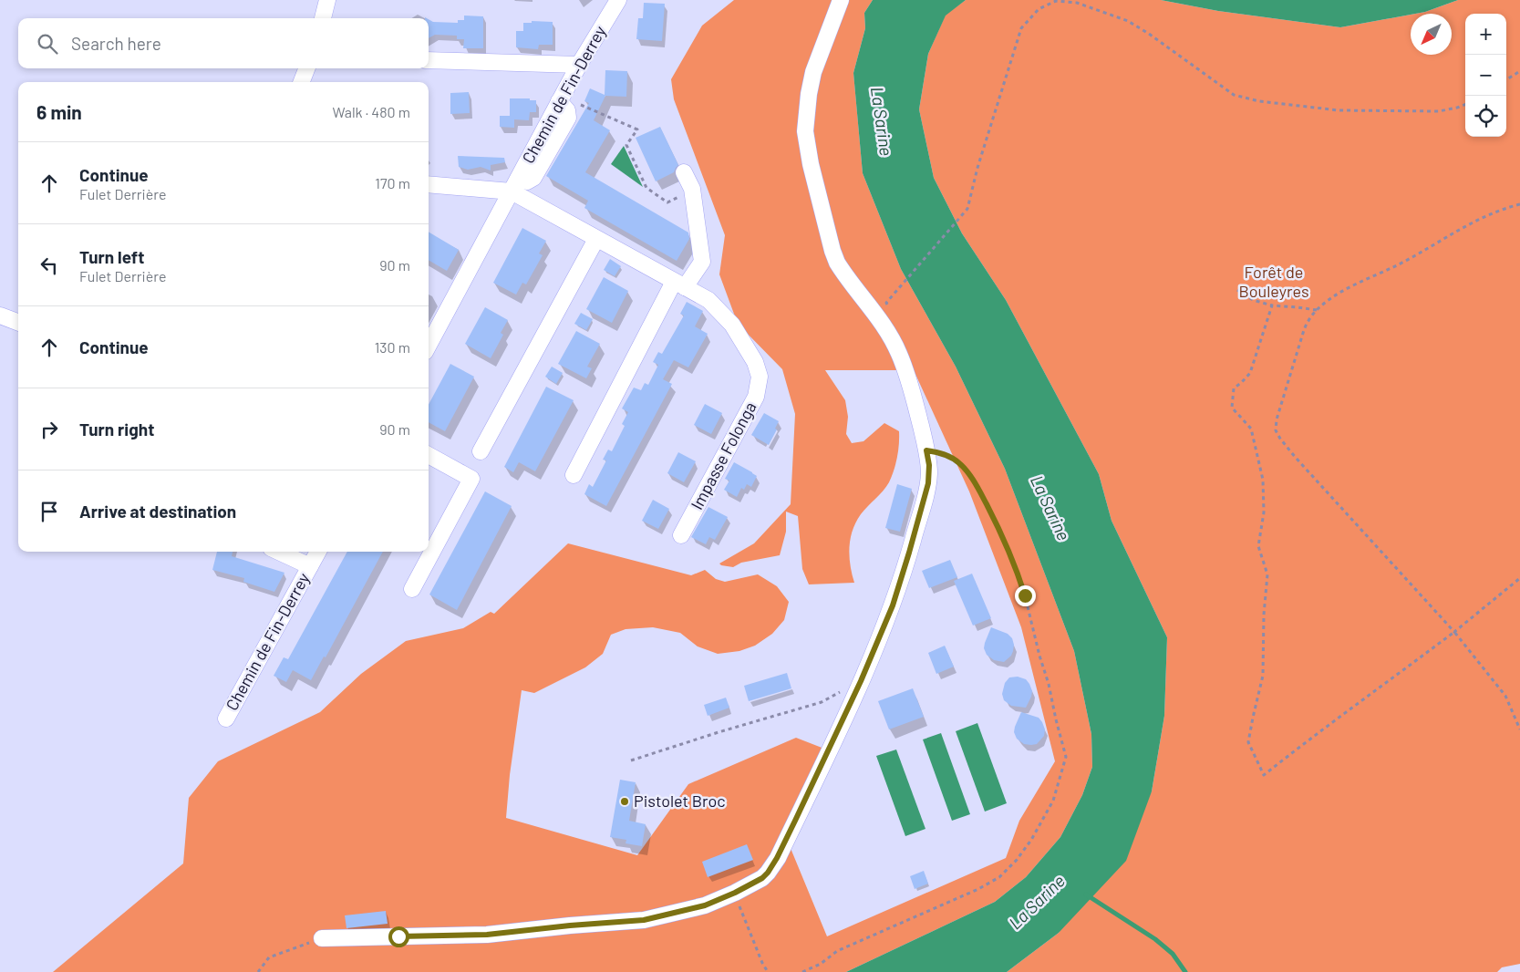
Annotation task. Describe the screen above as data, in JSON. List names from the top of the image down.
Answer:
{
  "streets": {
    "street": ["Chemin de Fin-Derrey", "Impasse Folonga"]
  },
  "crossings": [
    ["Chemin de Fin-Derrey", "Impasse Folonga"]
  ],
  "water": ["La Sarine"],
  "parks": ["Forêt de Bouleyres"],
  "places": ["Pistolet Broc"],
  "north": "bottom left",
  "page": {
    "map_buttons": ["+", "−"],
    "search": "Search here",
    "heading": ["6 min", "Walk · 480 m"],
    "list": [
      ["Continue", "Fulet Derrière", "170 m"],
      ["Turn left", "Fulet Derrière", "90 m"],
      ["Continue", "130 m"],
      ["Turn right", "90 m"],
      "Arrive at destination"
    ]
  }
}
